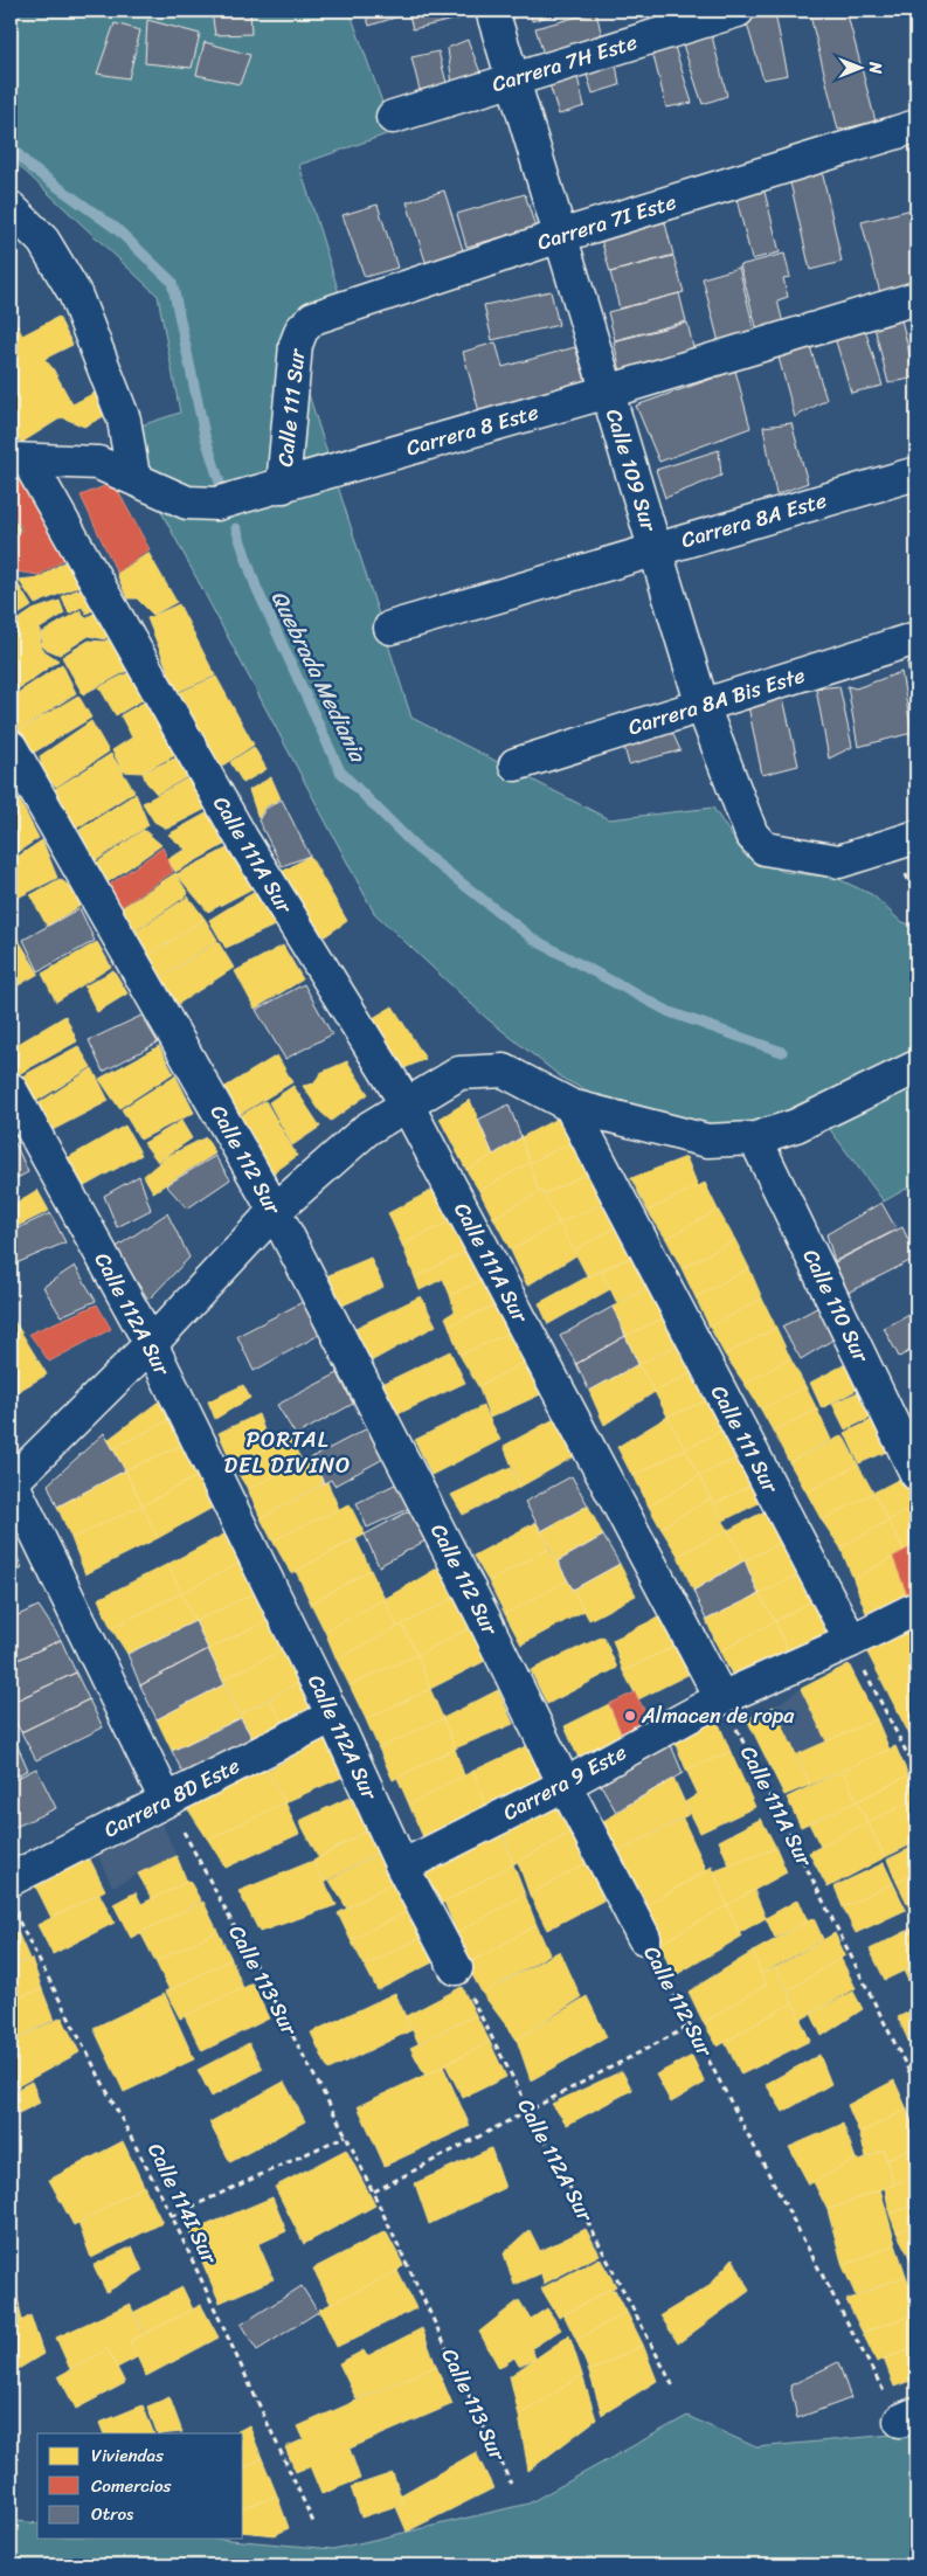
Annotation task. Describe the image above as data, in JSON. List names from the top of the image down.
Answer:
{
  "streets": {
    "street": [
      "Carrera 7H Este",
      "Carrera 7I Este",
      "Calle 111 Sur",
      "Carrera 8 Este",
      "Calle 109 Sur",
      "Carrera 8A Este",
      "Carrera 8A Bis Este",
      "Calle 111A Sur",
      "Calle 112 Sur",
      "Calle 110 Sur",
      "Calle 112A Sur",
      "Carrera 9 Este",
      "Carrera 8D Este"
    ],
    "path": ["Calle 113 Sur", "Calle 114I Sur"]
  },
  "crossings": [
    ["Carrera 7H Este", "Calle 109 Sur"],
    ["Carrera 7I Este", "Calle 111 Sur"],
    ["Carrera 7I Este", "Calle 109 Sur"],
    ["Calle 111 Sur", "Carrera 8 Este"],
    ["Calle 111 Sur", "Carrera 9 Este"],
    ["Carrera 8 Este", "Calle 109 Sur"],
    ["Carrera 8 Este", "Calle 111A Sur"],
    ["Calle 109 Sur", "Carrera 8A Este"],
    ["Calle 109 Sur", "Carrera 8A Bis Este"],
    ["Calle 111A Sur", "Carrera 9 Este"],
    ["Calle 112 Sur", "Carrera 9 Este"],
    ["Calle 112A Sur", "Carrera 9 Este"],
    ["Calle 112A Sur", "Carrera 8D Este"],
    ["Carrera 8D Este", "Calle 113 Sur"]
  ],
  "districts": ["PORTAL DEL DIVINO"],
  "water": ["Quebrada Mediania"],
  "places": ["Almacen de ropa"],
  "legend": ["Viviendas", "Comercios", "Otros"],
  "north": "right"
}
